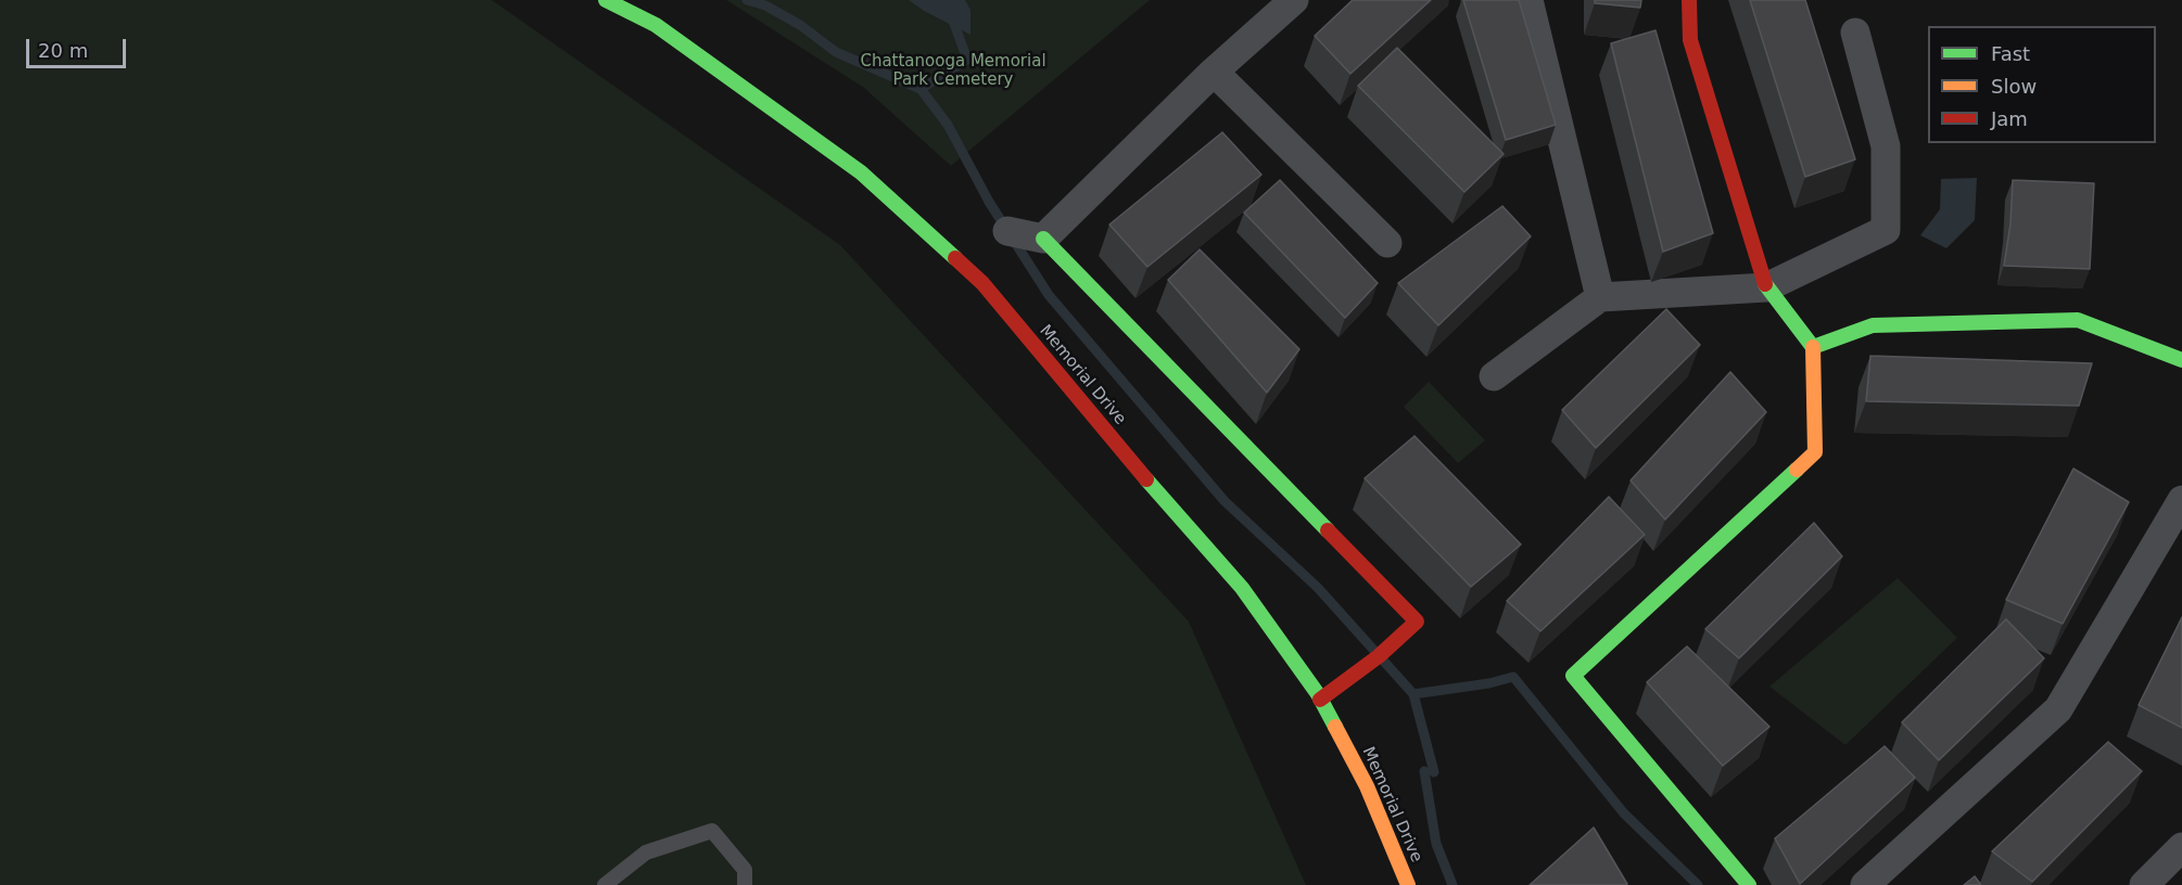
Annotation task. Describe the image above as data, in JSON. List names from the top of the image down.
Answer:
{
  "streets": {
    "street": ["Memorial Drive"]
  },
  "parks": ["Chattanooga Memorial Park Cemetery"],
  "legend": ["Fast", "Slow", "Jam"],
  "scale_bar": "20 m"
}
